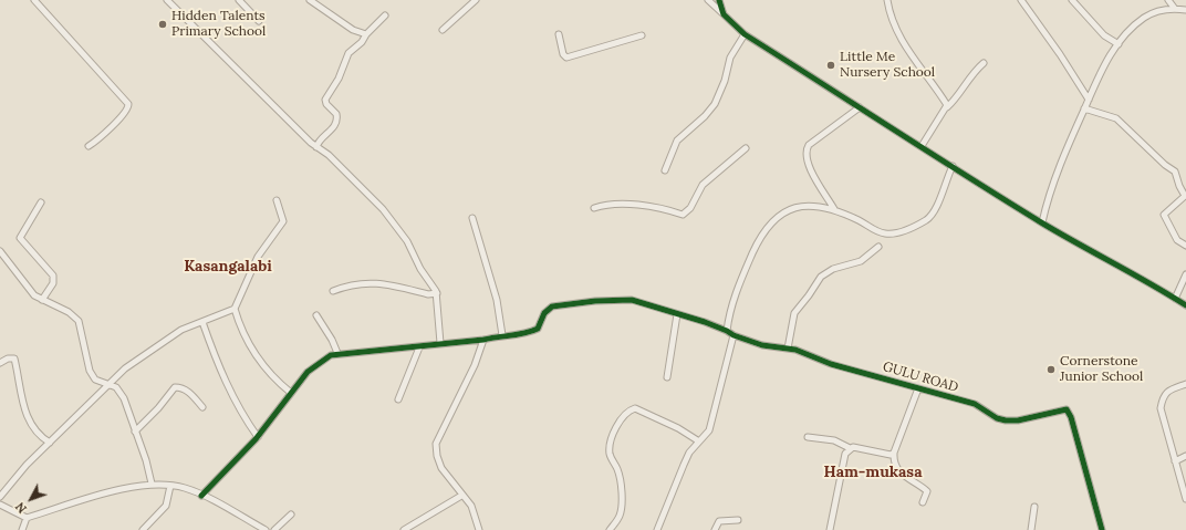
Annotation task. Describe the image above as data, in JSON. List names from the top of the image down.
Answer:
{
  "streets": {
    "street": ["GULU ROAD"]
  },
  "districts": ["Kasangalabi", "Ham-mukasa"],
  "places": ["Hidden Talents Primary School", "Little Me Nursery School", "Cornerstone Junior School"],
  "north": "bottom left"
}
